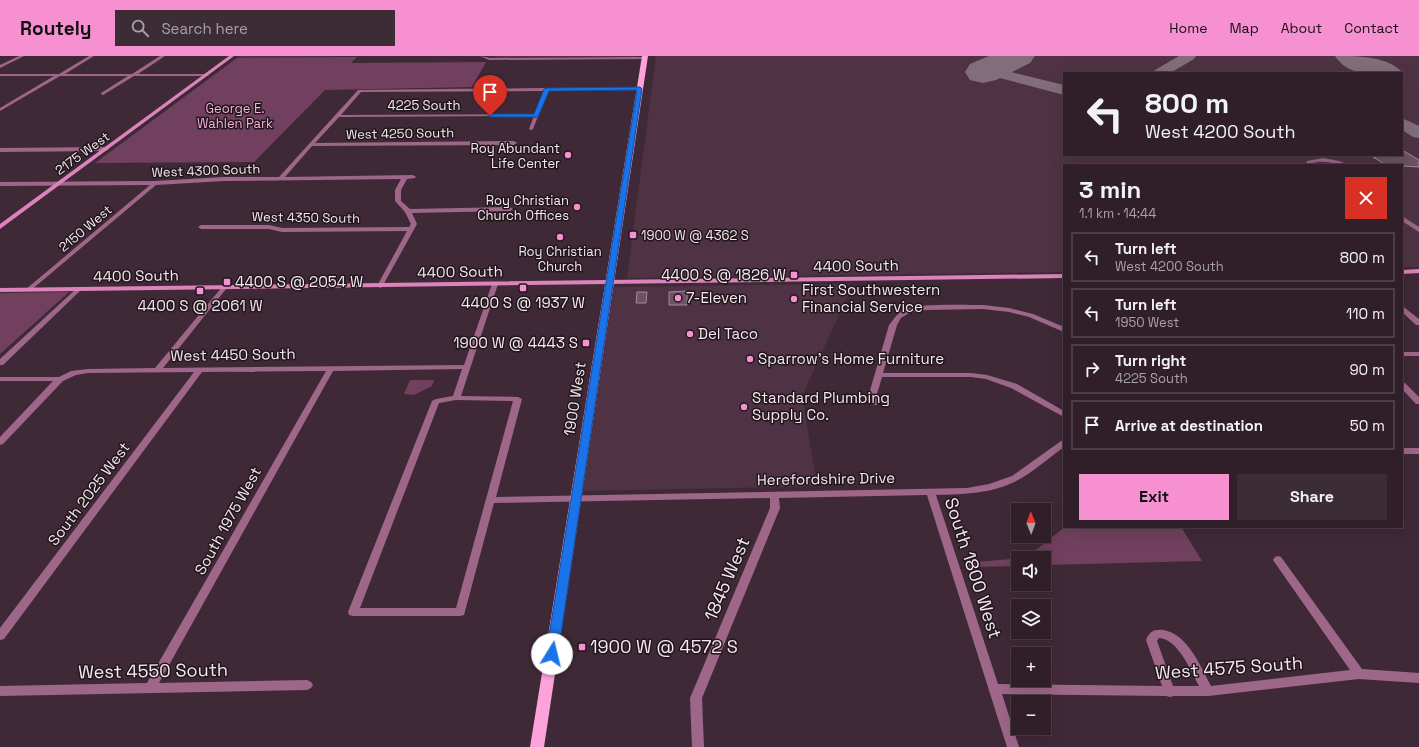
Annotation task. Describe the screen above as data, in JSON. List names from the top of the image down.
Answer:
{
  "streets": {
    "main road": ["1900 West"],
    "street": [
      "4225 South",
      "West 4250 South",
      "2175 West",
      "West 4300 South",
      "West 4350 South",
      "2150 West",
      "4400 South",
      "West 4450 South",
      "Herefordshire Drive",
      "South 2025 West",
      "South 1975 West",
      "South 1800 West",
      "1845 West",
      "West 4575 South",
      "West 4550 South"
    ]
  },
  "crossings": [
    ["2175 West", "West 4300 South"],
    ["West 4300 South", "2150 West"],
    ["2150 West", "4400 South"],
    ["4400 South", "1900 West"],
    ["West 4450 South", "South 2025 West"],
    ["West 4450 South", "South 1975 West"],
    ["1900 West", "Herefordshire Drive"],
    ["Herefordshire Drive", "South 1800 West"],
    ["Herefordshire Drive", "1845 West"],
    ["South 1975 West", "West 4550 South"],
    ["South 1800 West", "West 4575 South"]
  ],
  "parks": ["George E. Wahlen Park"],
  "places": {
    "other": [
      "Roy Abundant Life Center",
      "Roy Christian Church Offices",
      "Roy Christian Church",
      "7-Eleven",
      "First Southwestern Financial Service",
      "Del Taco",
      "Sparrow's Home Furniture",
      "Standard Plumbing Supply Co."
    ],
    "transit": [
      "1900 W @ 4362 S",
      "4400 S @ 1826 W",
      "4400 S @ 2054 W",
      "4400 S @ 1937 W",
      "4400 S @ 2061 W",
      "1900 W @ 4443 S",
      "1900 W @ 4572 S"
    ]
  },
  "north": "top",
  "page": {
    "header": "Routely",
    "search": "Search here",
    "nav": [
      "Home",
      "Map",
      "About",
      "Contact"
    ],
    "turn": ["800 m", "West 4200 South"],
    "heading": ["3 min", "1.1 km · 14:44"],
    "list": [
      {
        "name": "Turn left",
        "note": "West 4200 South",
        "value": "800 m"
      },
      {
        "name": "Turn left",
        "note": "1950 West",
        "value": "110 m"
      },
      {
        "name": "Turn right",
        "note": "4225 South",
        "value": "90 m"
      },
      {
        "name": "Arrive at destination",
        "value": "50 m"
      }
    ],
    "buttons": ["Exit", "Share"],
    "map_buttons": ["+", "−"]
  }
}
